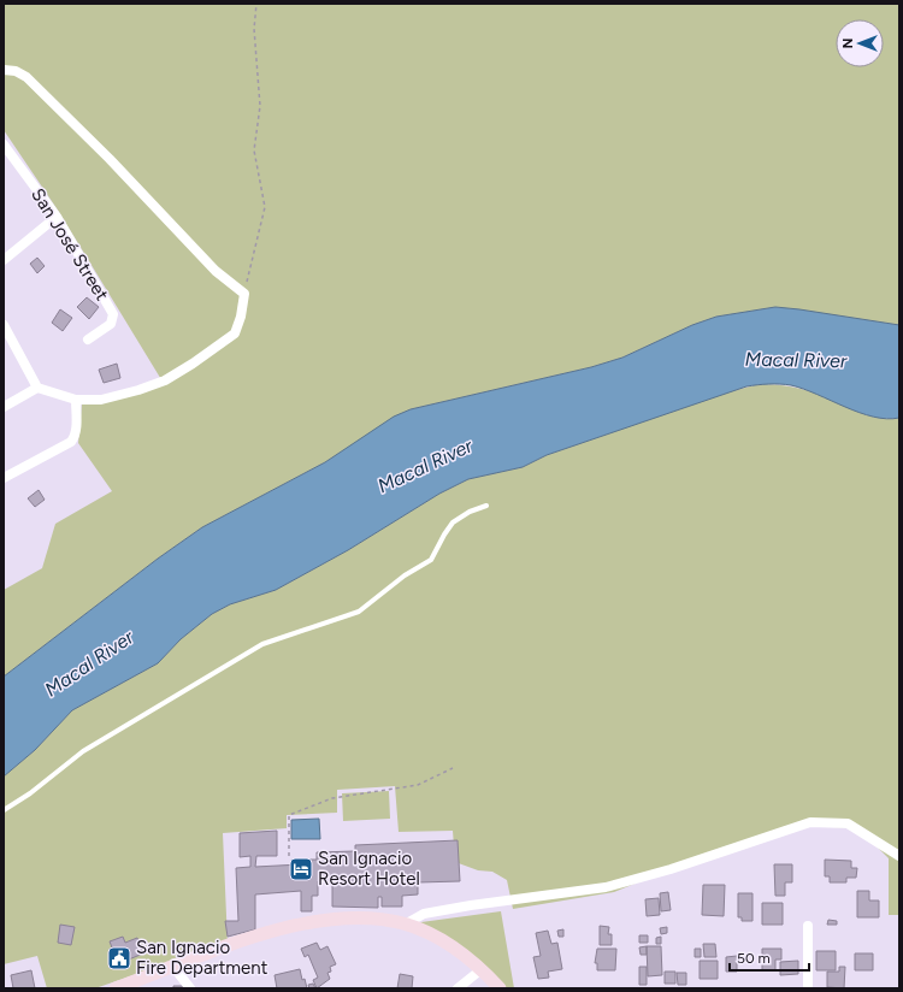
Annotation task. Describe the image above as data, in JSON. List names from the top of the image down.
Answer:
{
  "streets": {
    "street": ["San José Street"]
  },
  "water": ["Macal River"],
  "places": {
    "hotel": ["San Ignacio Resort Hotel"],
    "public building": ["San Ignacio Fire Department"]
  },
  "scale_bar": "50 m",
  "north": "left"
}
